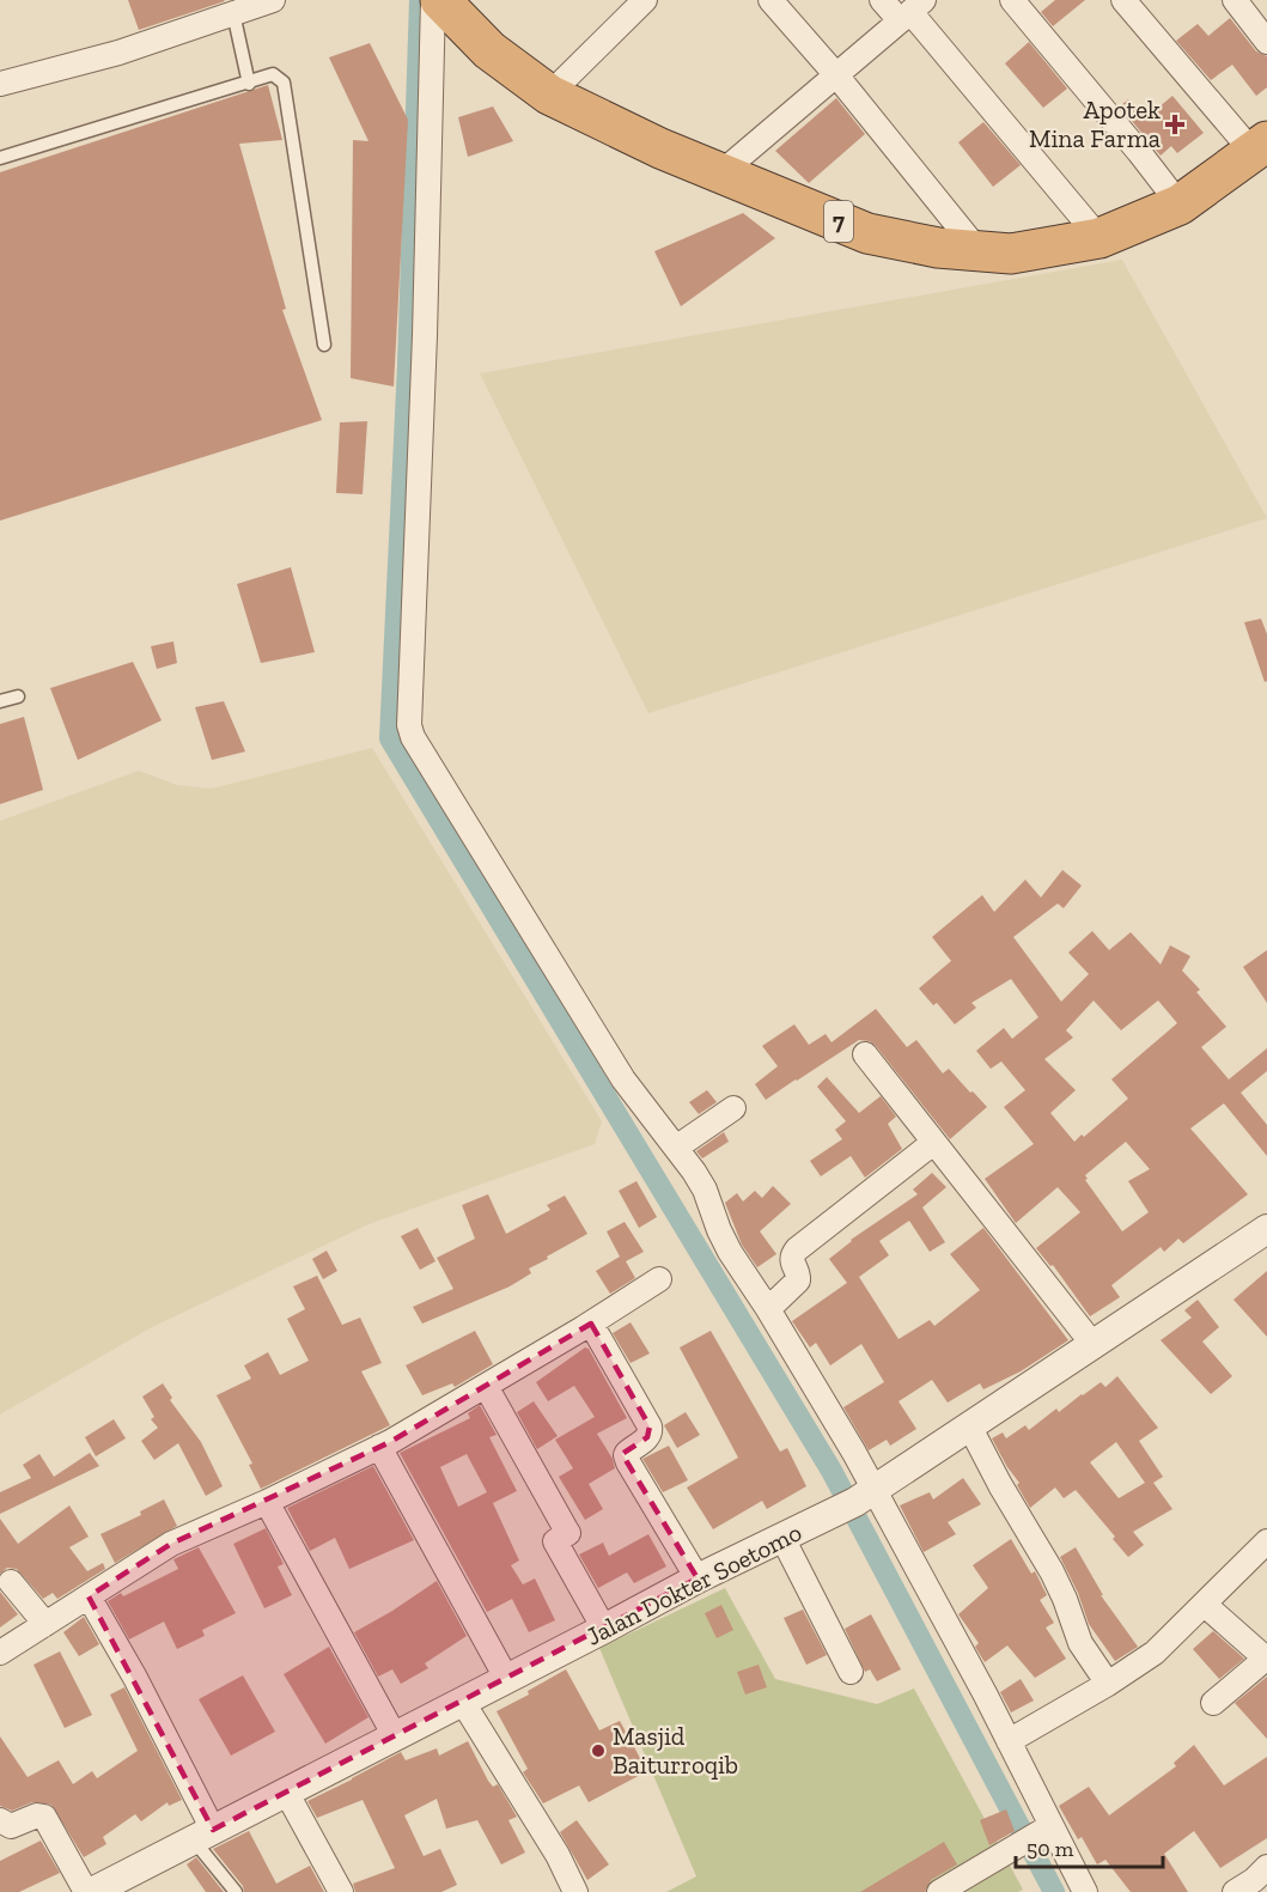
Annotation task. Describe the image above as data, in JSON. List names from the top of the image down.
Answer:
{
  "streets": {
    "highway": ["7"],
    "street": ["Jalan Dokter Soetomo"]
  },
  "places": {
    "health": ["Apotek Mina Farma"],
    "other": ["Masjid Baiturroqib"]
  },
  "scale_bar": "50 m"
}
